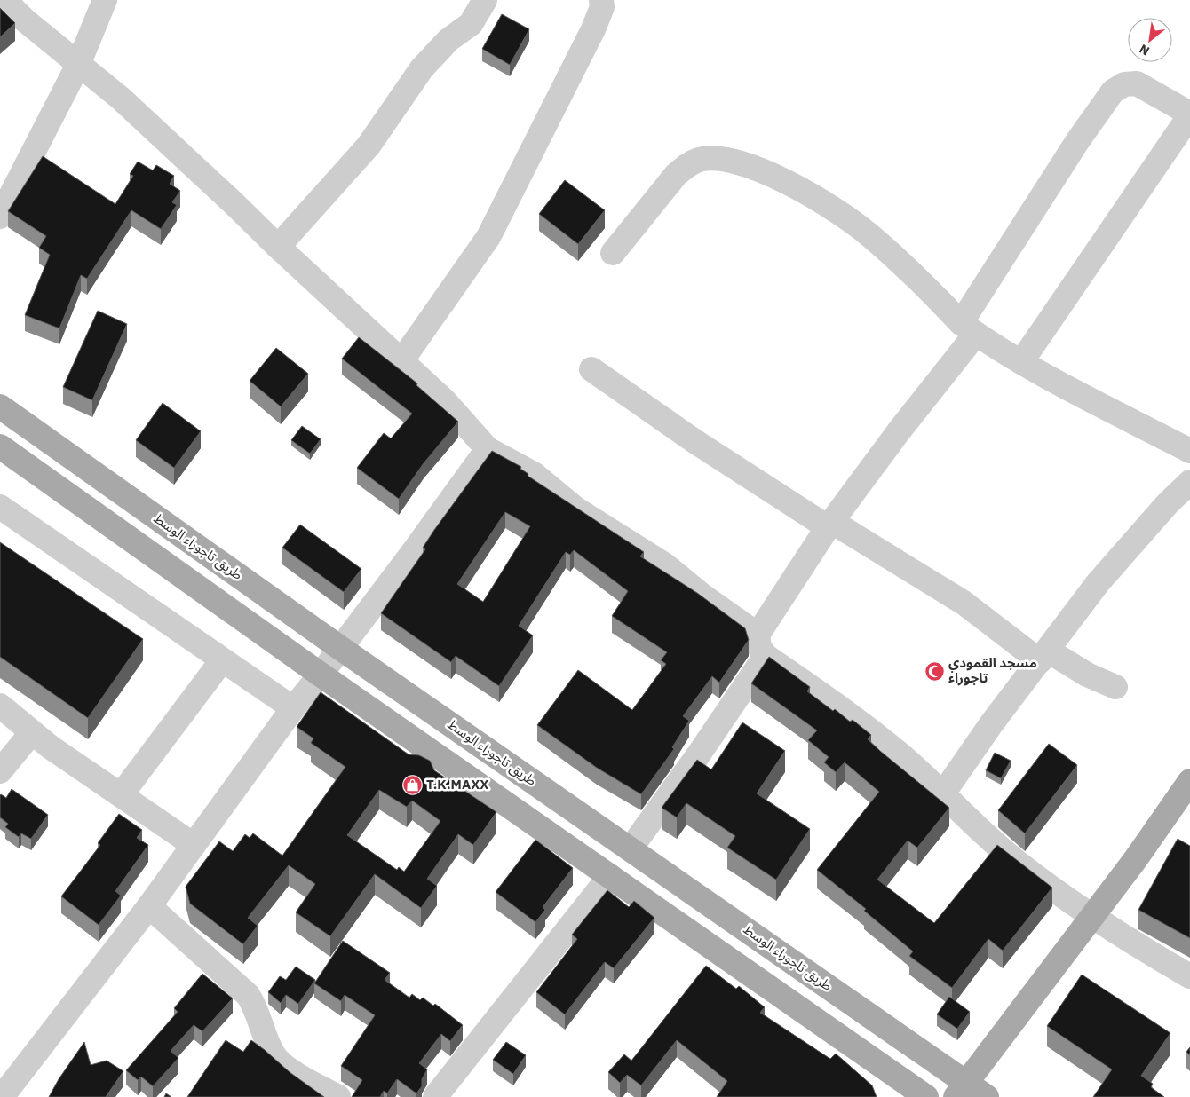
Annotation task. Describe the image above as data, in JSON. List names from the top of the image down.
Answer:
{
  "streets": {
    "main road": ["طريق تاجوراء الوسط"]
  },
  "places": {
    "mosque": ["مسجد القمودي تاجوراء"],
    "shop": ["T.K.MAXX"]
  },
  "north": "bottom left"
}
